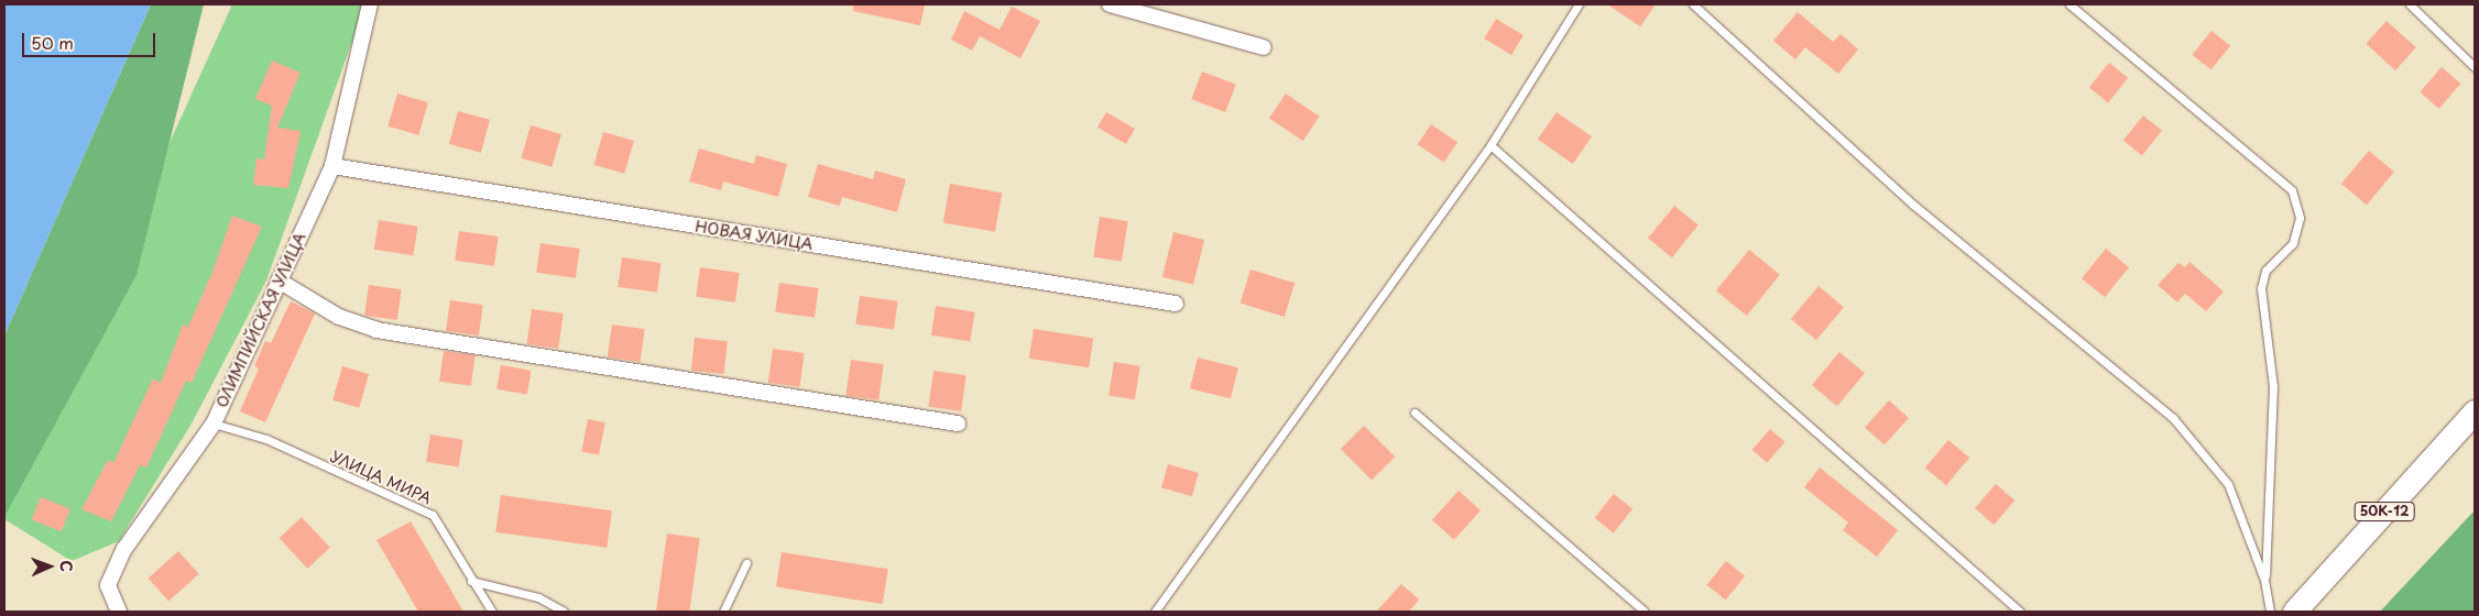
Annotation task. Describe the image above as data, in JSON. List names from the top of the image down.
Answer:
{
  "streets": {
    "main road": ["50К-12"],
    "street": ["НОВАЯ УЛИЦА", "ОЛИМПИЙСКАЯ УЛИЦА"],
    "lane": ["УЛИЦА МИРА"]
  },
  "crossings": [
    ["НОВАЯ УЛИЦА", "ОЛИМПИЙСКАЯ УЛИЦА"],
    ["ОЛИМПИЙСКАЯ УЛИЦА", "УЛИЦА МИРА"]
  ],
  "scale_bar": "50 m",
  "north": "right"
}
